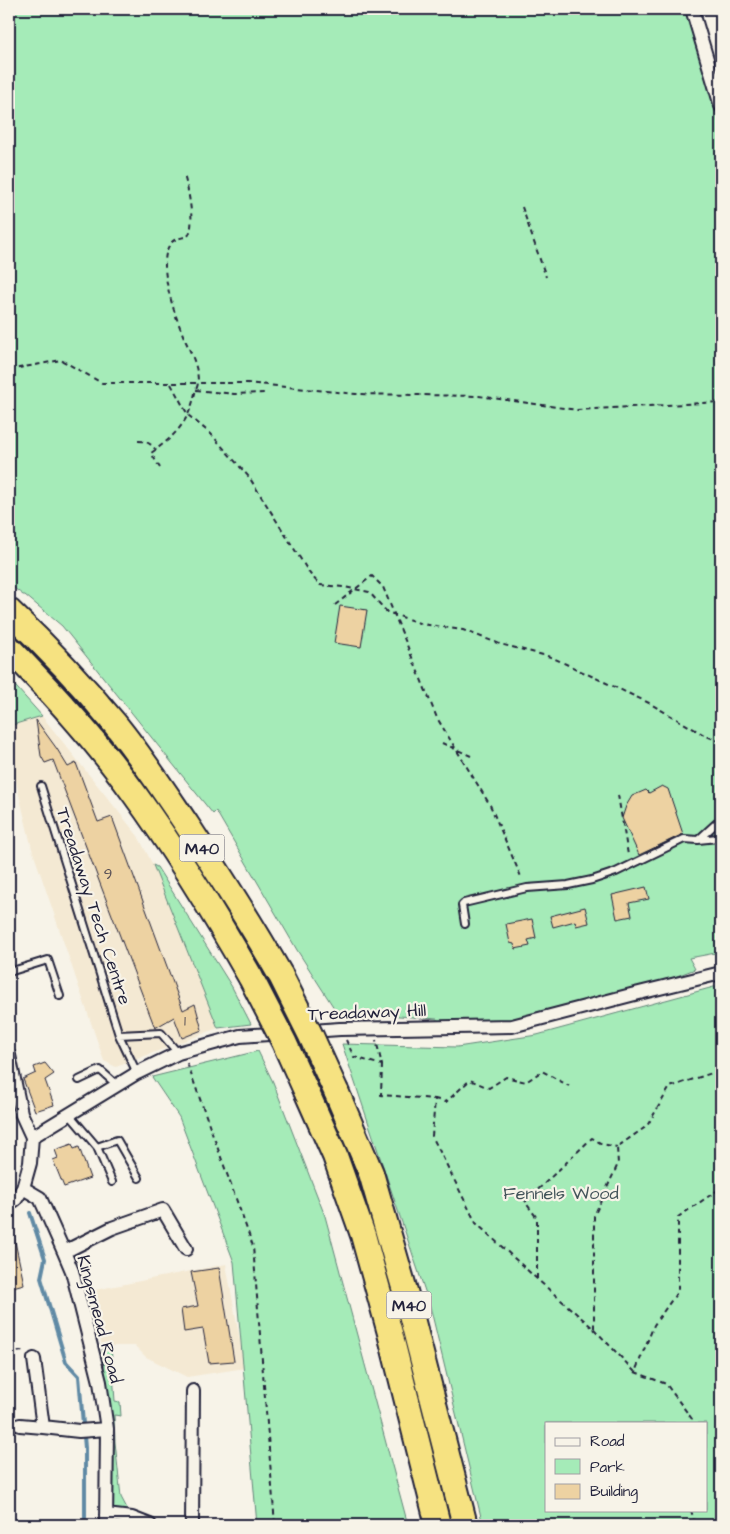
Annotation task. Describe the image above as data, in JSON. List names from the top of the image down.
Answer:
{
  "streets": {
    "highway": ["M40"],
    "street": ["Treadaway Hill", "Kingsmead Road"],
    "lane": ["Treadaway Tech Centre"]
  },
  "crossings": [
    ["Treadaway Tech Centre", "Treadaway Hill"]
  ],
  "parks": ["Fennels Wood"],
  "house_numbers": ["9", "1"],
  "legend": ["Road", "Park", "Building"]
}
